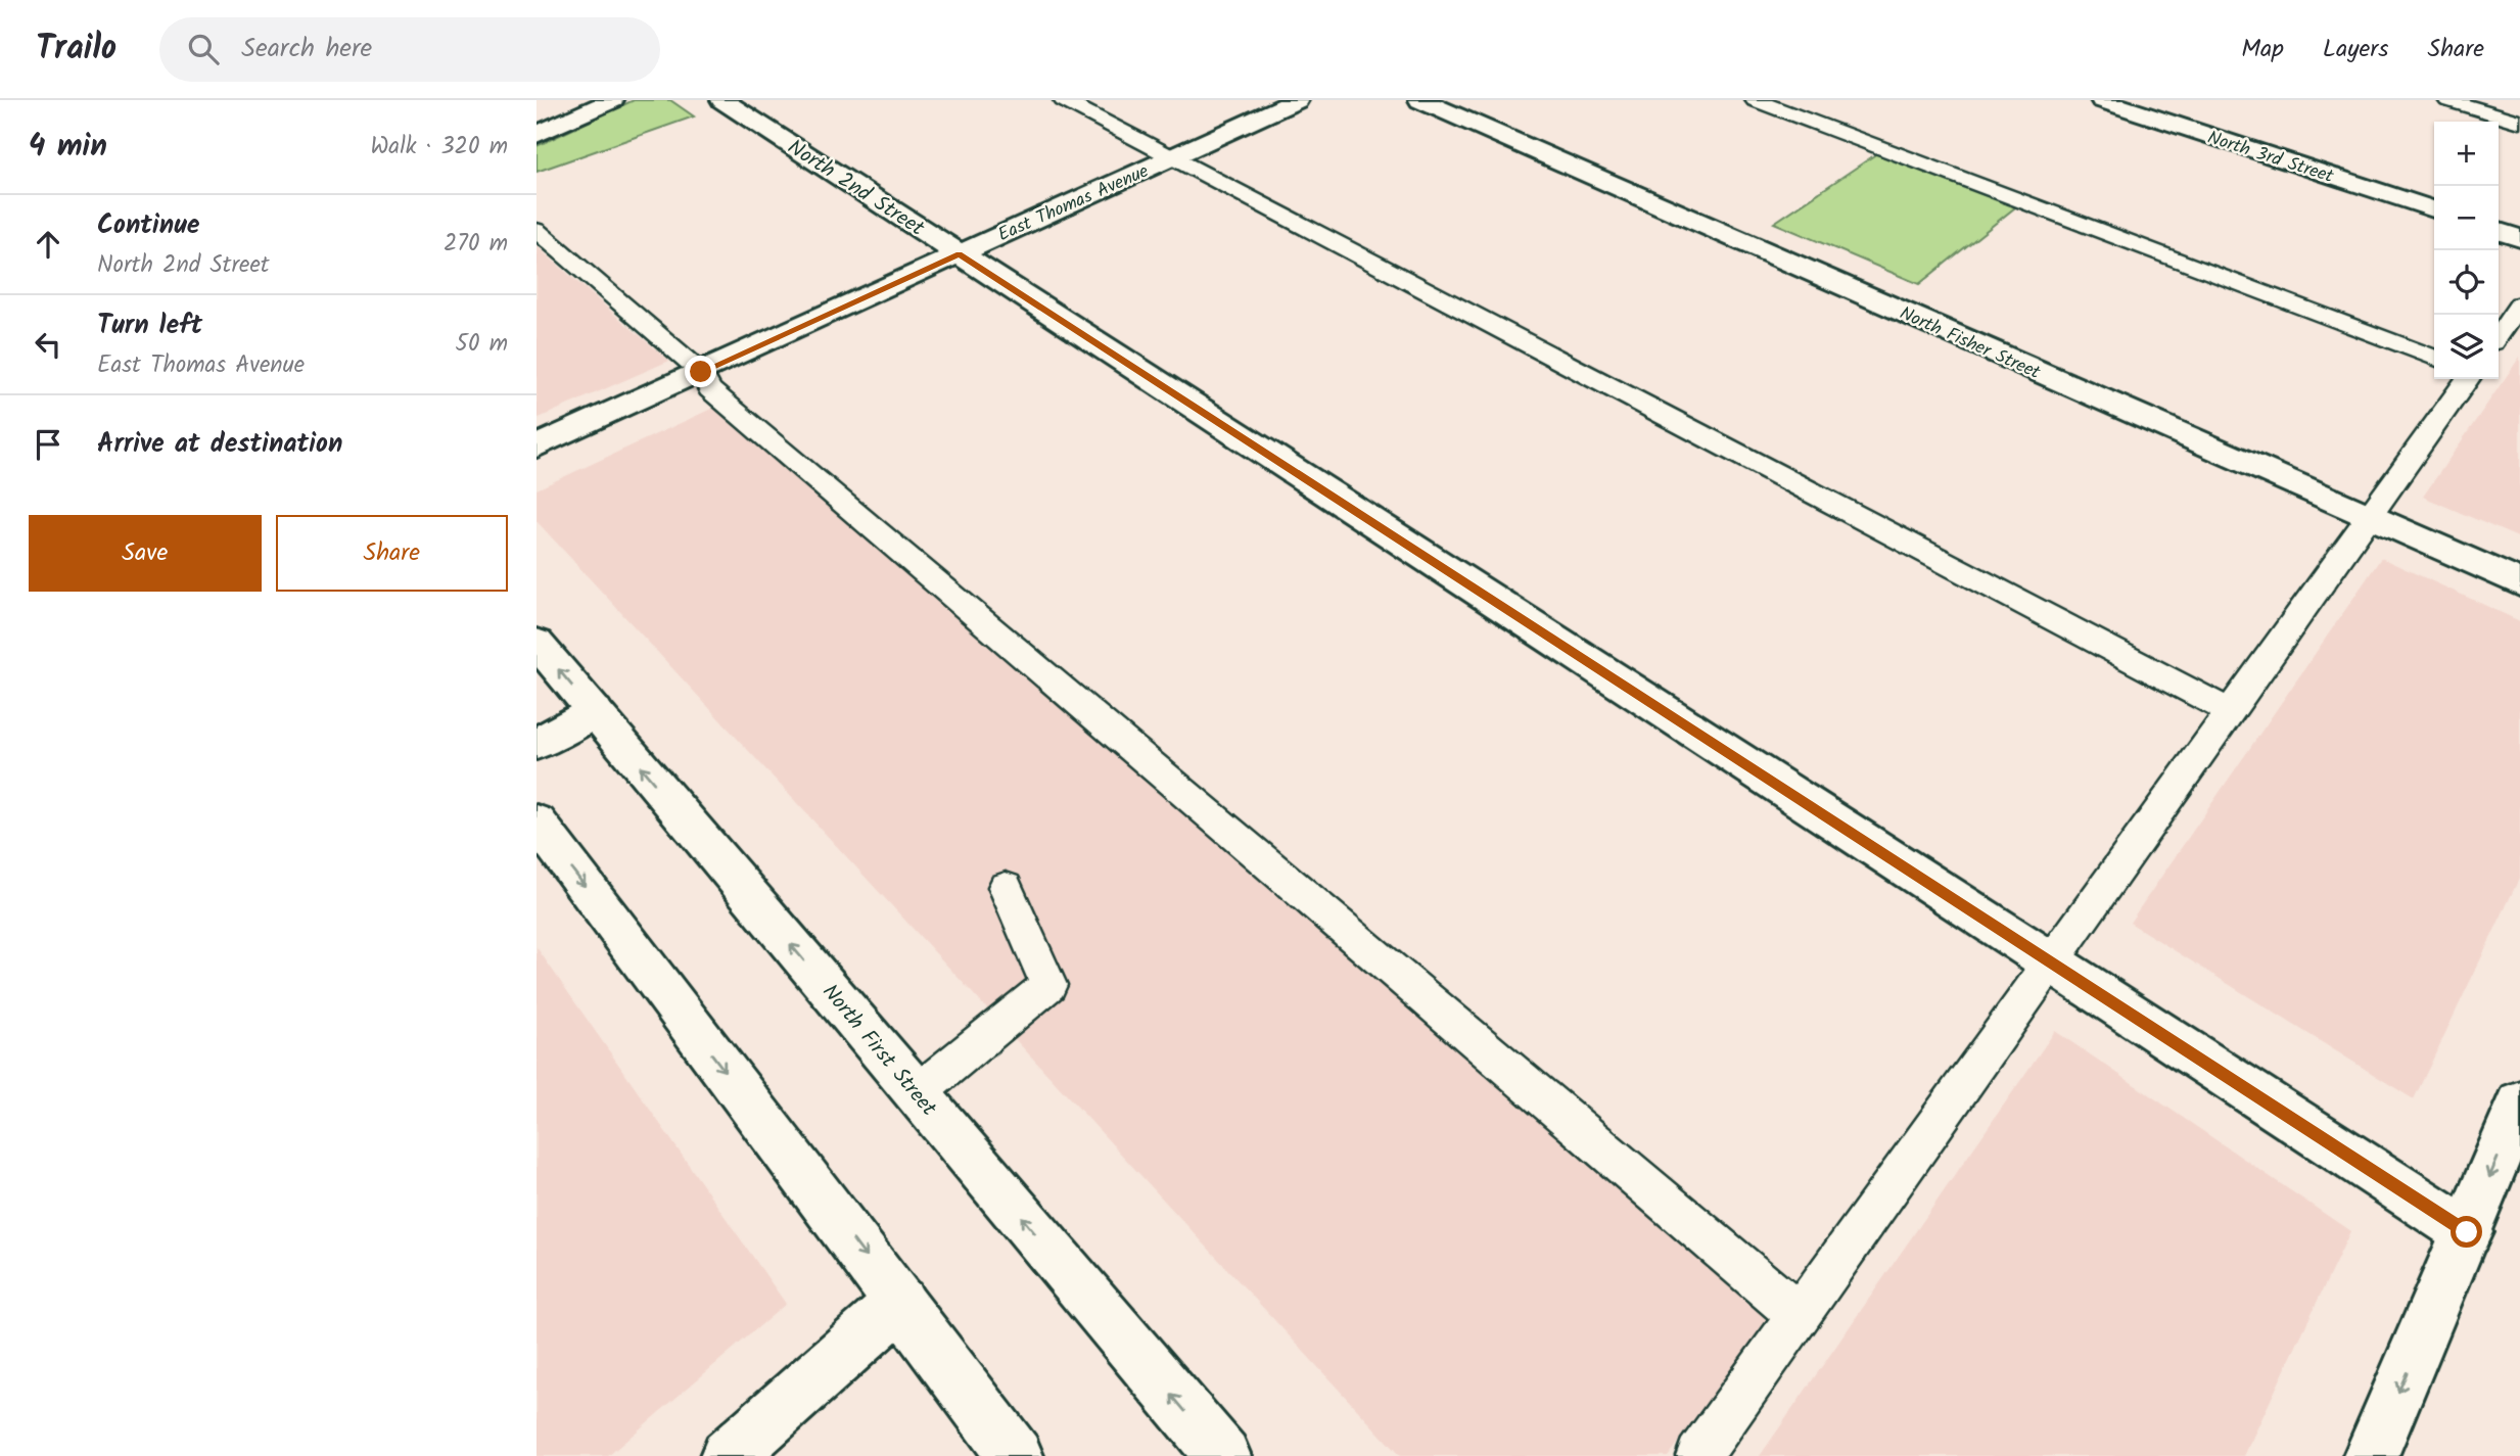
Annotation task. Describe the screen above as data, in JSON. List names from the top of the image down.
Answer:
{
  "streets": {
    "street": [
      "North 3rd Street",
      "North 2nd Street",
      "East Thomas Avenue",
      "North Fisher Street",
      "North First Street"
    ]
  },
  "crossings": [
    ["North 2nd Street", "East Thomas Avenue"]
  ],
  "page": {
    "header": "Trailo",
    "search": "Search here",
    "nav": ["Map", "Layers", "Share"],
    "heading": ["4 min", "Walk · 320 m"],
    "map_buttons": ["+", "−"],
    "list": [
      ["Continue", "North 2nd Street", "270 m"],
      ["Turn left", "East Thomas Avenue", "50 m"],
      "Arrive at destination"
    ],
    "buttons": ["Save", "Share"]
  }
}
